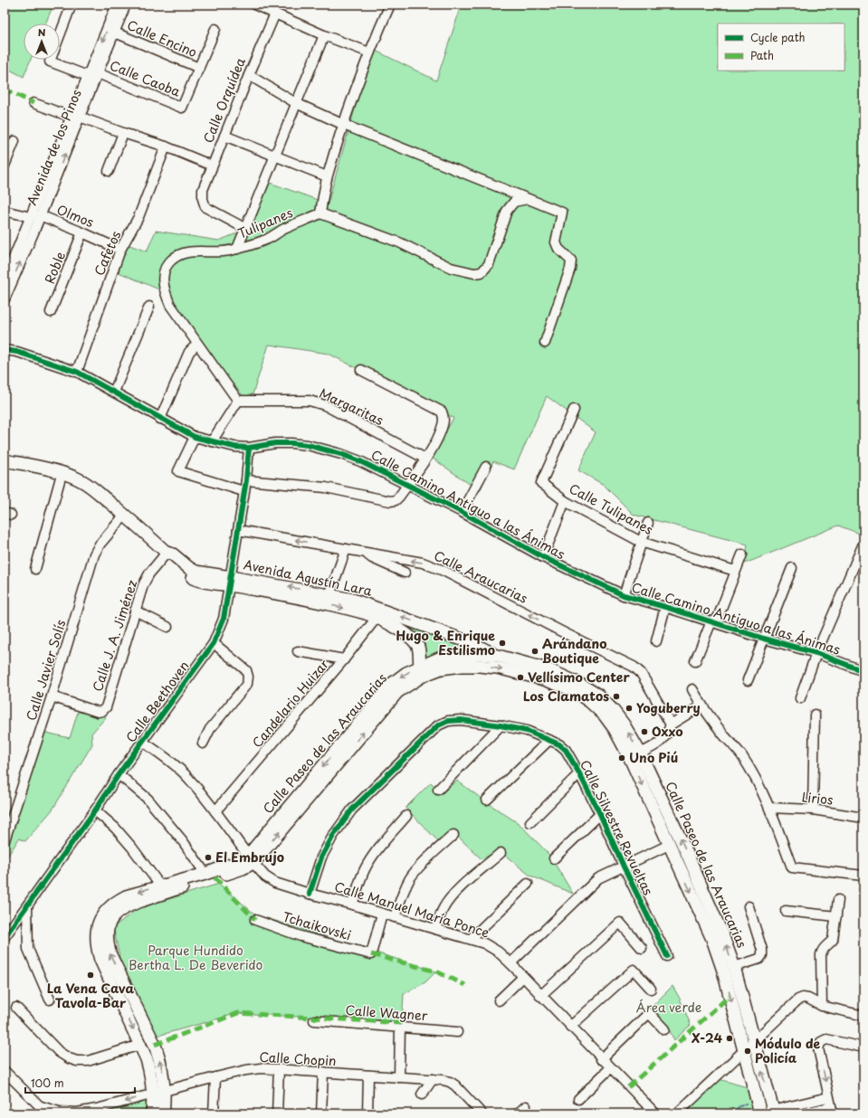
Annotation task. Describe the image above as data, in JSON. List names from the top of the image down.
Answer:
{
  "streets": {
    "main road": ["Avenida Agustín Lara", "Calle Paseo de las Araucarias"],
    "street": [
      "Calle Encino",
      "Calle Caoba",
      "Calle Orquídea",
      "Avenida de los Pinos",
      "Olmos",
      "Tulipanes",
      "Cafetos",
      "Roble",
      "Margaritas",
      "Calle Camino Antiguo a las Ánimas",
      "Calle Tulipanes",
      "Calle Araucarias",
      "Calle J. A. Jiménez",
      "Calle Javier Solís",
      "Calle Beethoven",
      "Candelario Huizar",
      "Lirios",
      "Calle Silvestre Revueltas",
      "Calle Manuel María Ponce",
      "Tchaikovski",
      "Calle Wagner",
      "Calle Chopin"
    ]
  },
  "crossings": [
    ["Calle Encino", "Calle Caoba"],
    ["Calle Encino", "Avenida de los Pinos"],
    ["Calle Caoba", "Avenida de los Pinos"],
    ["Avenida de los Pinos", "Olmos"],
    ["Olmos", "Cafetos"],
    ["Olmos", "Roble"],
    ["Tulipanes", "Margaritas"],
    ["Cafetos", "Calle Camino Antiguo a las Ánimas"],
    ["Calle Camino Antiguo a las Ánimas", "Calle Beethoven"],
    ["Calle Araucarias", "Calle Beethoven"],
    ["Avenida Agustín Lara", "Calle J. A. Jiménez"],
    ["Avenida Agustín Lara", "Calle Javier Solís"],
    ["Avenida Agustín Lara", "Calle Beethoven"],
    ["Avenida Agustín Lara", "Candelario Huizar"],
    ["Avenida Agustín Lara", "Calle Paseo de las Araucarias"],
    ["Calle J. A. Jiménez", "Calle Javier Solís"],
    ["Calle Beethoven", "Calle Manuel María Ponce"],
    ["Candelario Huizar", "Calle Manuel María Ponce"],
    ["Calle Paseo de las Araucarias", "Calle Manuel María Ponce"],
    ["Calle Paseo de las Araucarias", "Calle Chopin"],
    ["Calle Silvestre Revueltas", "Calle Manuel María Ponce"],
    ["Calle Manuel María Ponce", "Tchaikovski"]
  ],
  "one_way": ["Calle Araucarias"],
  "parks": ["Parque Hundido Bertha L. De Beverido", "Área verde"],
  "places": [
    "Hugo & Enrique Estilismo",
    "Arándano Boutique",
    "Vellísimo Center",
    "Los Clamatos",
    "Yoguberry",
    "Oxxo",
    "Uno Piú",
    "El Embrujo",
    "La Vena Cava Tavola-Bar",
    "X-24",
    "Módulo de Policía"
  ],
  "legend": ["Cycle path", "Path"],
  "scale_bar": "100 m",
  "north": "top"
}
